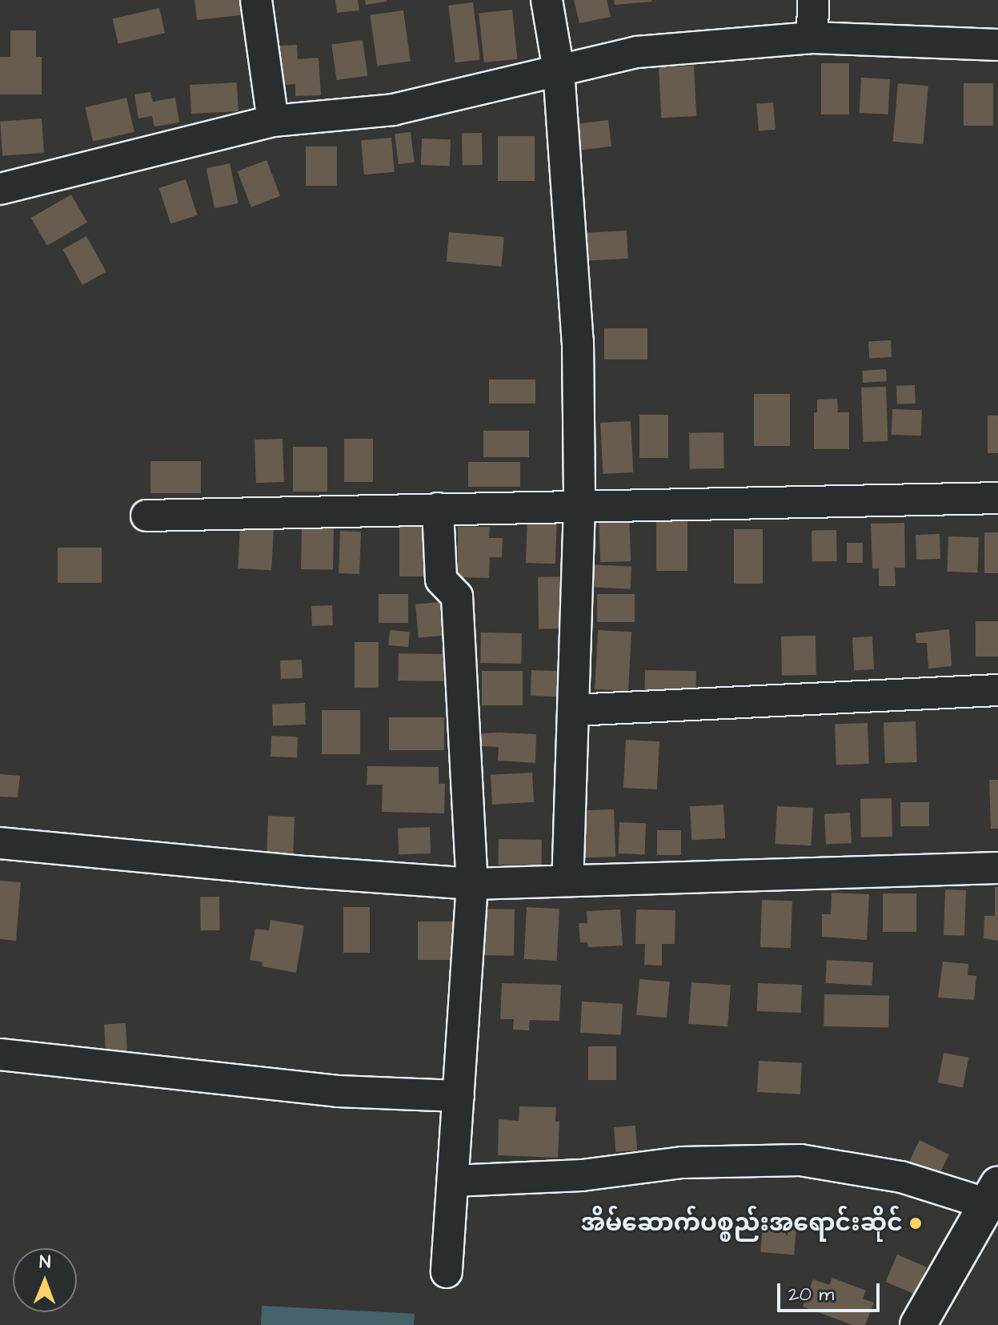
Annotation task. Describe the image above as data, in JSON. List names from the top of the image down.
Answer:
{
  "places": ["အိမ်ဆောက်ပစ္စည်းအရောင်းဆိုင်"],
  "scale_bar": "20 m",
  "north": "top"
}
